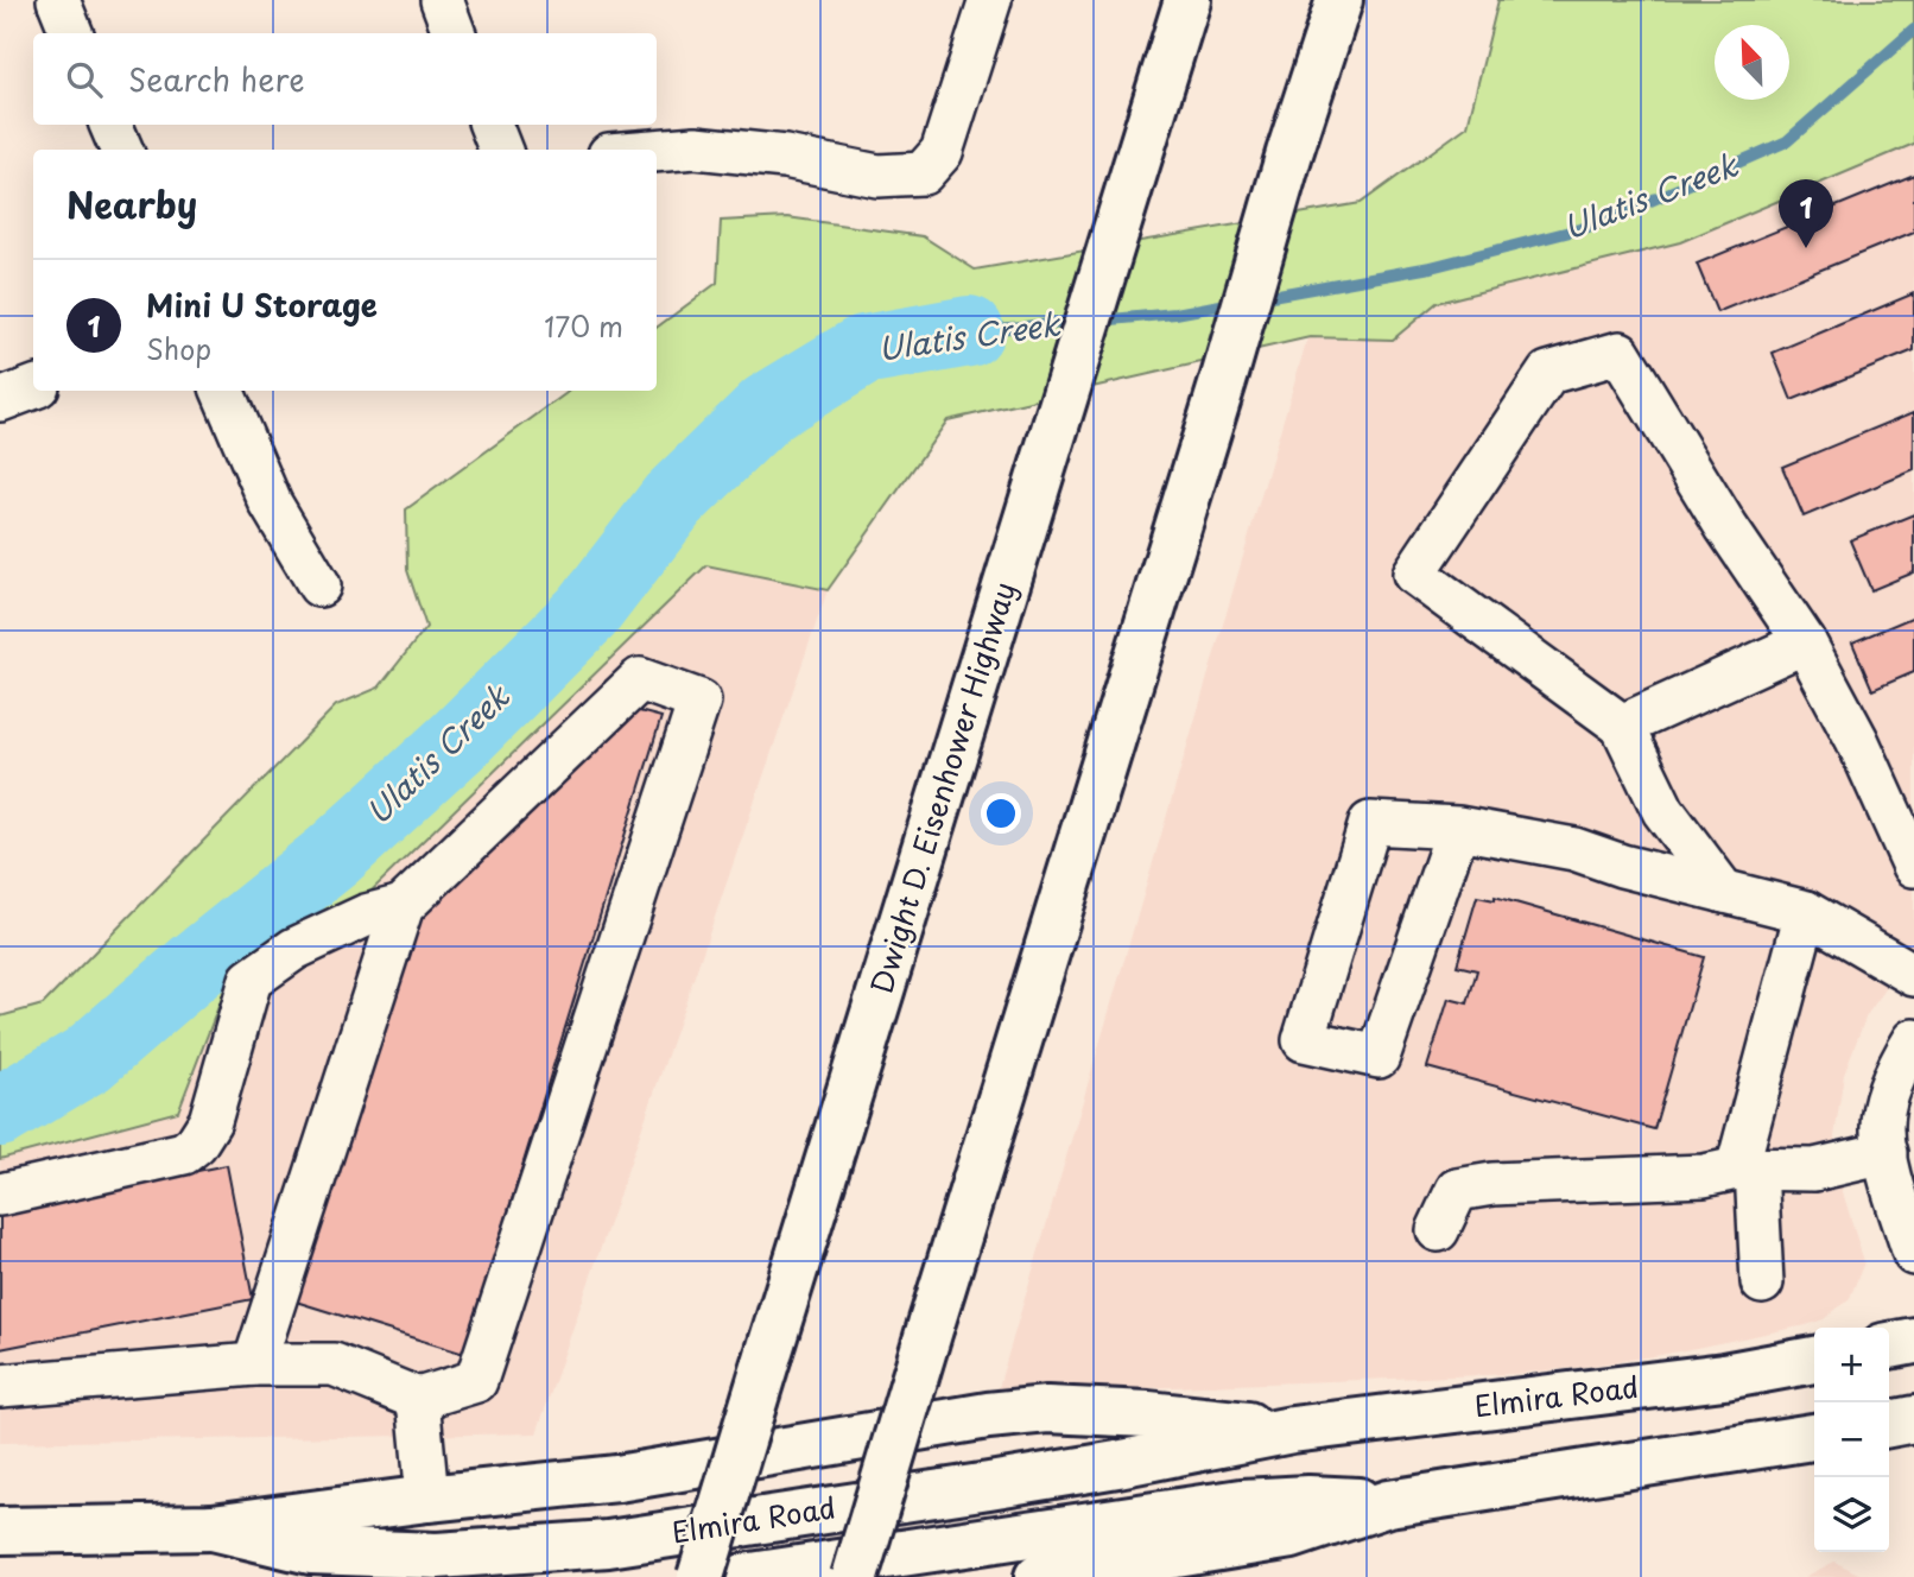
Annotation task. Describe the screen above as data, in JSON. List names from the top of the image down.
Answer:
{
  "streets": {
    "main road": ["Dwight D. Eisenhower Highway", "Elmira Road"]
  },
  "water": ["Ulatis Creek"],
  "north": "top left",
  "page": {
    "search": "Search here",
    "heading": "Nearby",
    "pins": "1",
    "list": [
      {
        "mark": "1",
        "name": "Mini U Storage",
        "note": "Shop",
        "value": "170 m"
      }
    ],
    "map_buttons": ["+", "−"]
  }
}
